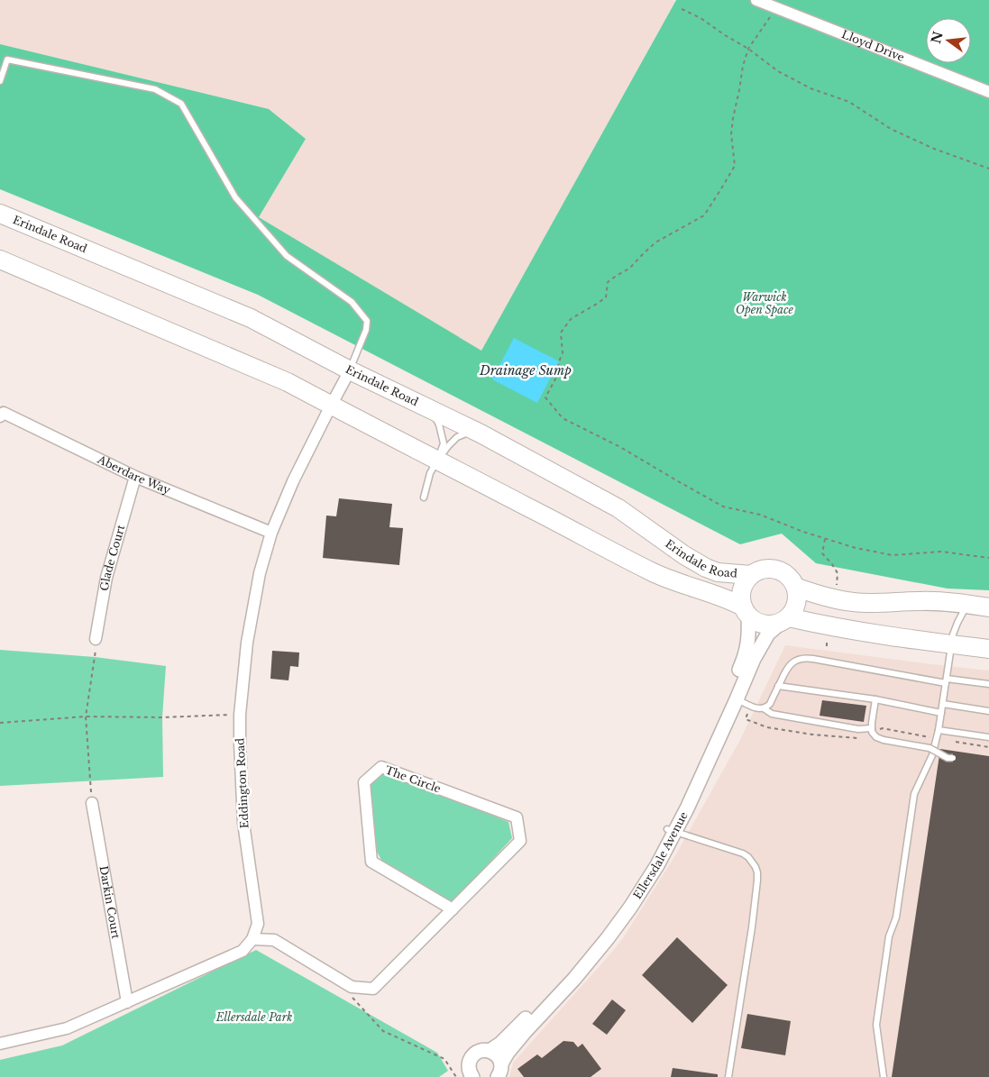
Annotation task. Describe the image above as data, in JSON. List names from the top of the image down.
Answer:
{
  "streets": {
    "main road": ["Erindale Road"],
    "street": [
      "Lloyd Drive",
      "Aberdare Way",
      "Glade Court",
      "The Circle",
      "Eddington Road",
      "Ellersdale Avenue",
      "Darkin Court"
    ]
  },
  "crossings": [
    ["Erindale Road", "Eddington Road"],
    ["Erindale Road", "Ellersdale Avenue"],
    ["Aberdare Way", "Glade Court"],
    ["Aberdare Way", "Eddington Road"],
    ["The Circle", "Eddington Road"]
  ],
  "water": ["Drainage Sump"],
  "parks": ["Warwick Open Space", "Ellersdale Park"],
  "north": "left"
}
